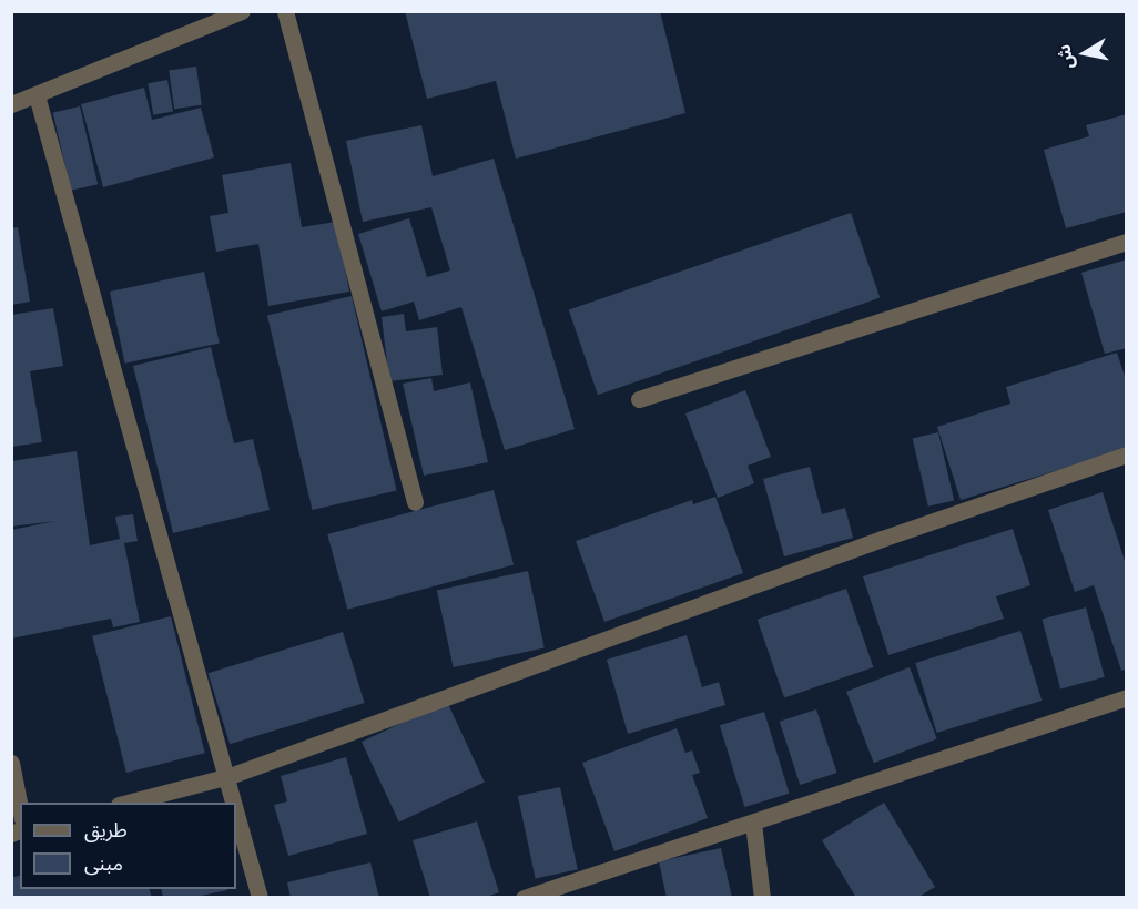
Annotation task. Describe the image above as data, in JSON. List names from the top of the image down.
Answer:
{
  "legend": ["طريق", "مبنى"],
  "north": "left"
}
